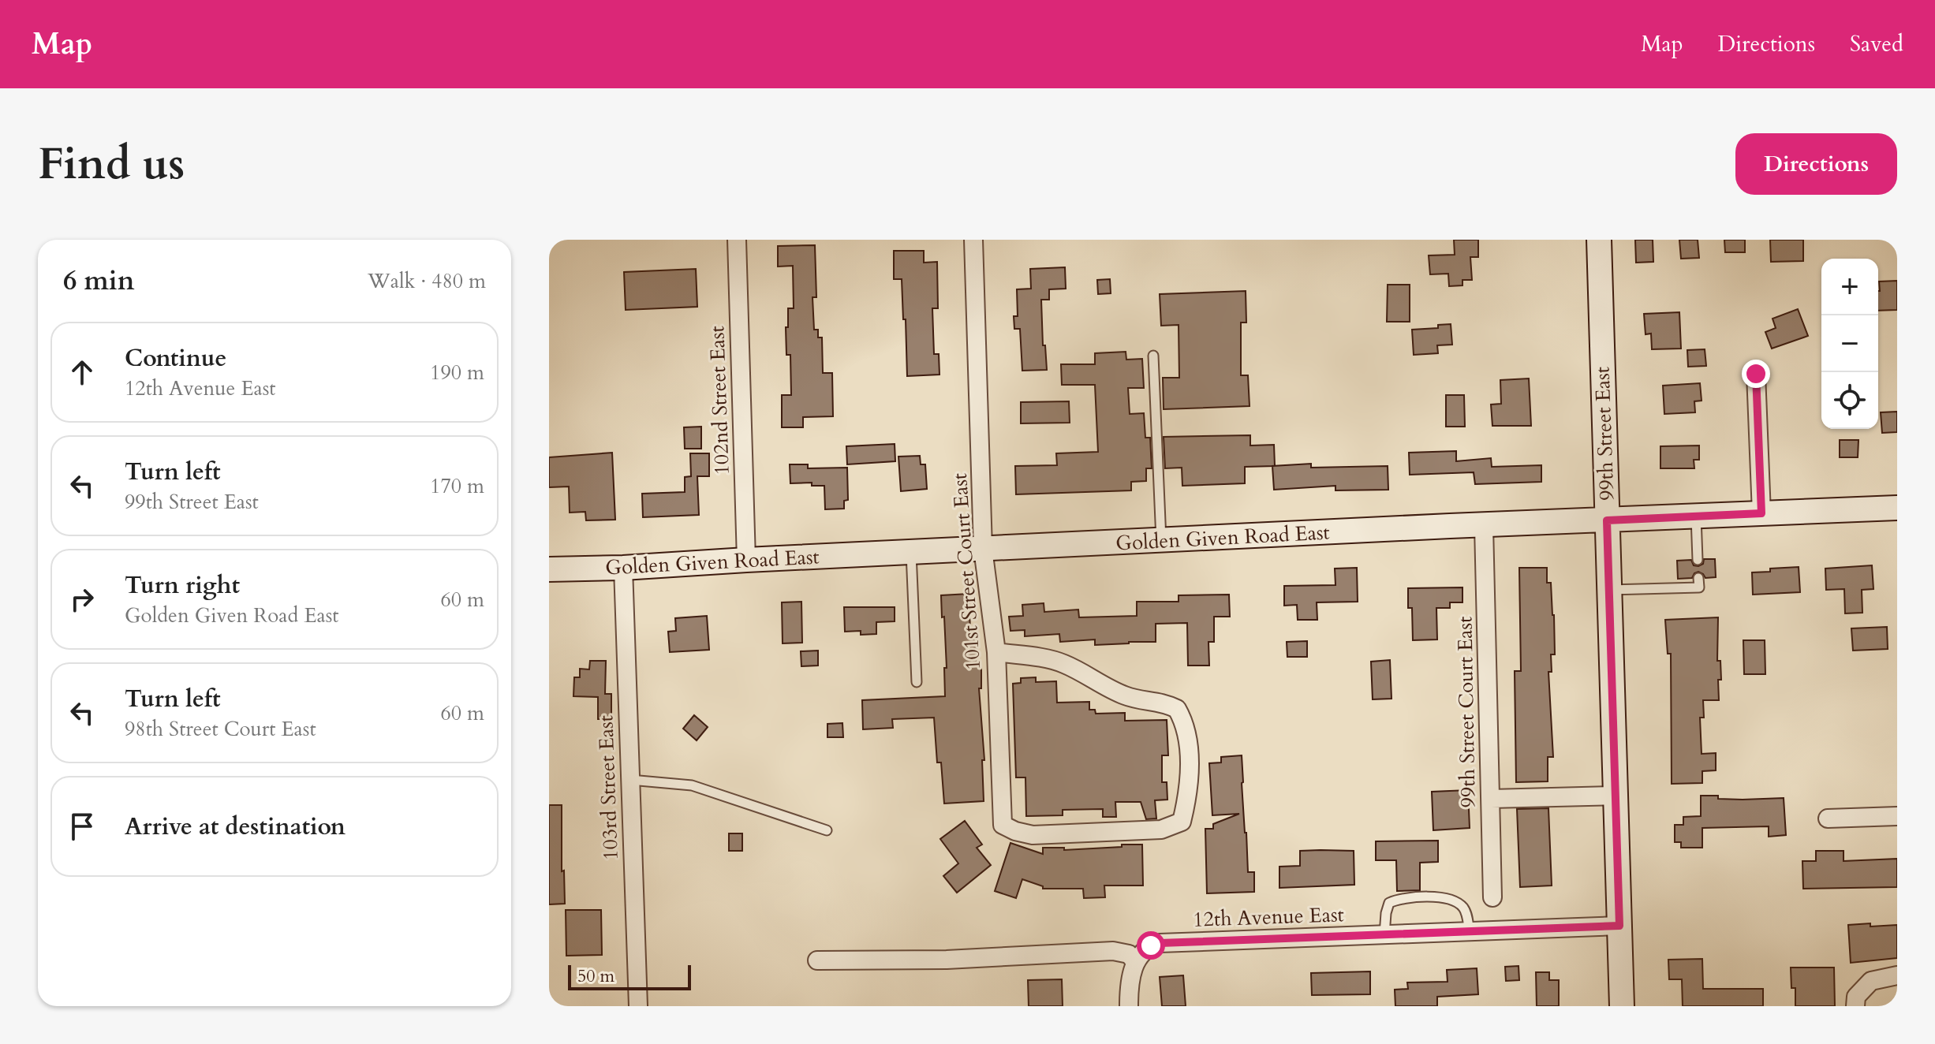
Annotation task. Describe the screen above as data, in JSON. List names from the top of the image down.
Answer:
{
  "streets": {
    "street": [
      "102nd Street East",
      "99th Street East",
      "Golden Given Road East",
      "101st Street Court East",
      "99th Street Court East",
      "103rd Street East",
      "12th Avenue East"
    ]
  },
  "crossings": [
    ["102nd Street East", "Golden Given Road East"],
    ["99th Street East", "Golden Given Road East"],
    ["99th Street East", "12th Avenue East"],
    ["Golden Given Road East", "101st Street Court East"],
    ["Golden Given Road East", "99th Street Court East"],
    ["Golden Given Road East", "103rd Street East"]
  ],
  "scale_bar": "50 m",
  "page": {
    "header": "Map",
    "nav": ["Map", "Directions", "Saved"],
    "buttons": "Directions",
    "title": "Find us",
    "heading": ["6 min", "Walk · 480 m"],
    "map_buttons": ["+", "−"],
    "list": [
      ["Continue", "12th Avenue East", "190 m"],
      ["Turn left", "99th Street East", "170 m"],
      ["Turn right", "Golden Given Road East", "60 m"],
      ["Turn left", "98th Street Court East", "60 m"],
      "Arrive at destination"
    ],
    "scale": "50 m"
  }
}
